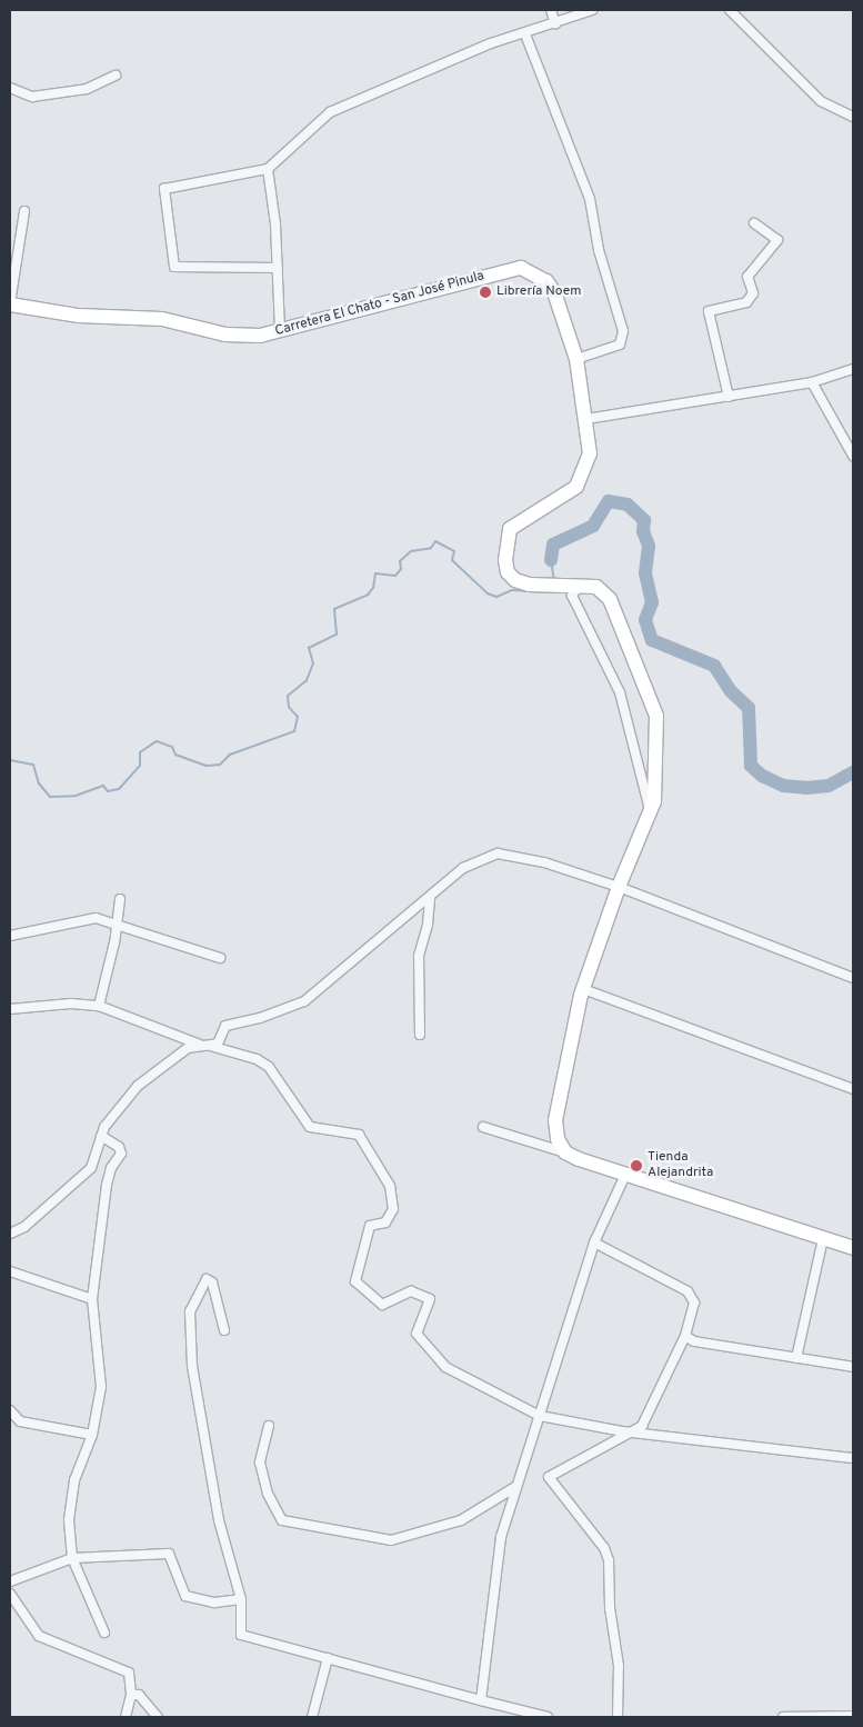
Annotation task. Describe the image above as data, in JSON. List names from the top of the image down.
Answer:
{
  "streets": {
    "main road": ["Carretera El Chato - San José Pinula"]
  },
  "places": ["Librería Noem", "Tienda Alejandrita"]
}
